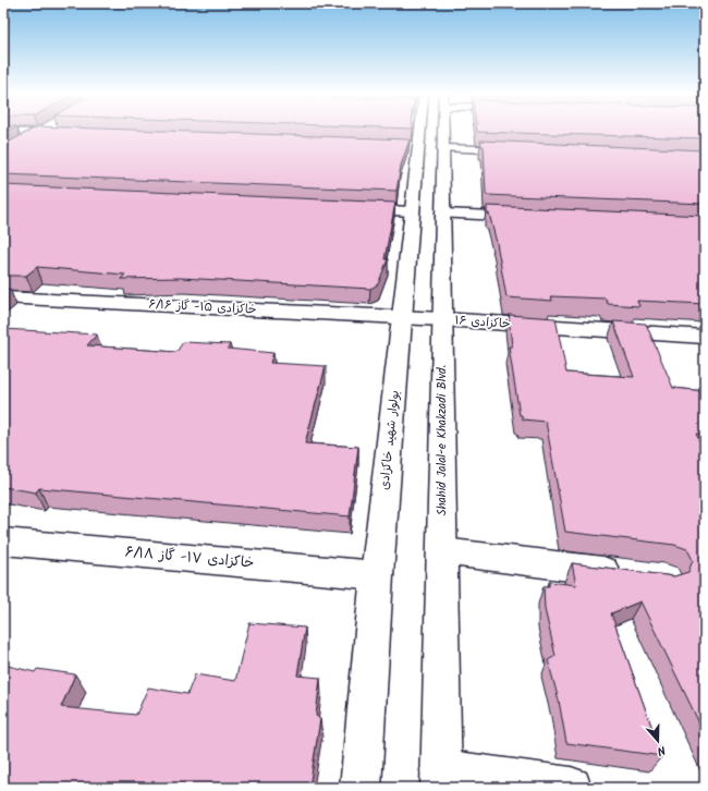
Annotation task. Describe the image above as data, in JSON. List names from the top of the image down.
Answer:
{
  "streets": {
    "street": [
      "خاکزادی ۱۵- گاز ۶/۱۶",
      "خاکزادی ۱۶",
      "بولوار شهید خاکزادی",
      "Shahid Jalal-e Khakzadi Blvd.",
      "خاکزادی ۱۷- گاز ۶/۱۸"
    ]
  },
  "crossings": [
    ["خاکزادی ۱۵- گاز ۶/۱۶", "خاکزادی ۱۶"],
    ["خاکزادی ۱۵- گاز ۶/۱۶", "بولوار شهید خاکزادی"],
    ["خاکزادی ۱۵- گاز ۶/۱۶", "Shahid Jalal-e Khakzadi Blvd."],
    ["خاکزادی ۱۶", "Shahid Jalal-e Khakzadi Blvd."],
    ["بولوار شهید خاکزادی", "Shahid Jalal-e Khakzadi Blvd."],
    ["بولوار شهید خاکزادی", "خاکزادی ۱۷- گاز ۶/۱۸"]
  ],
  "north": "bottom"
}
